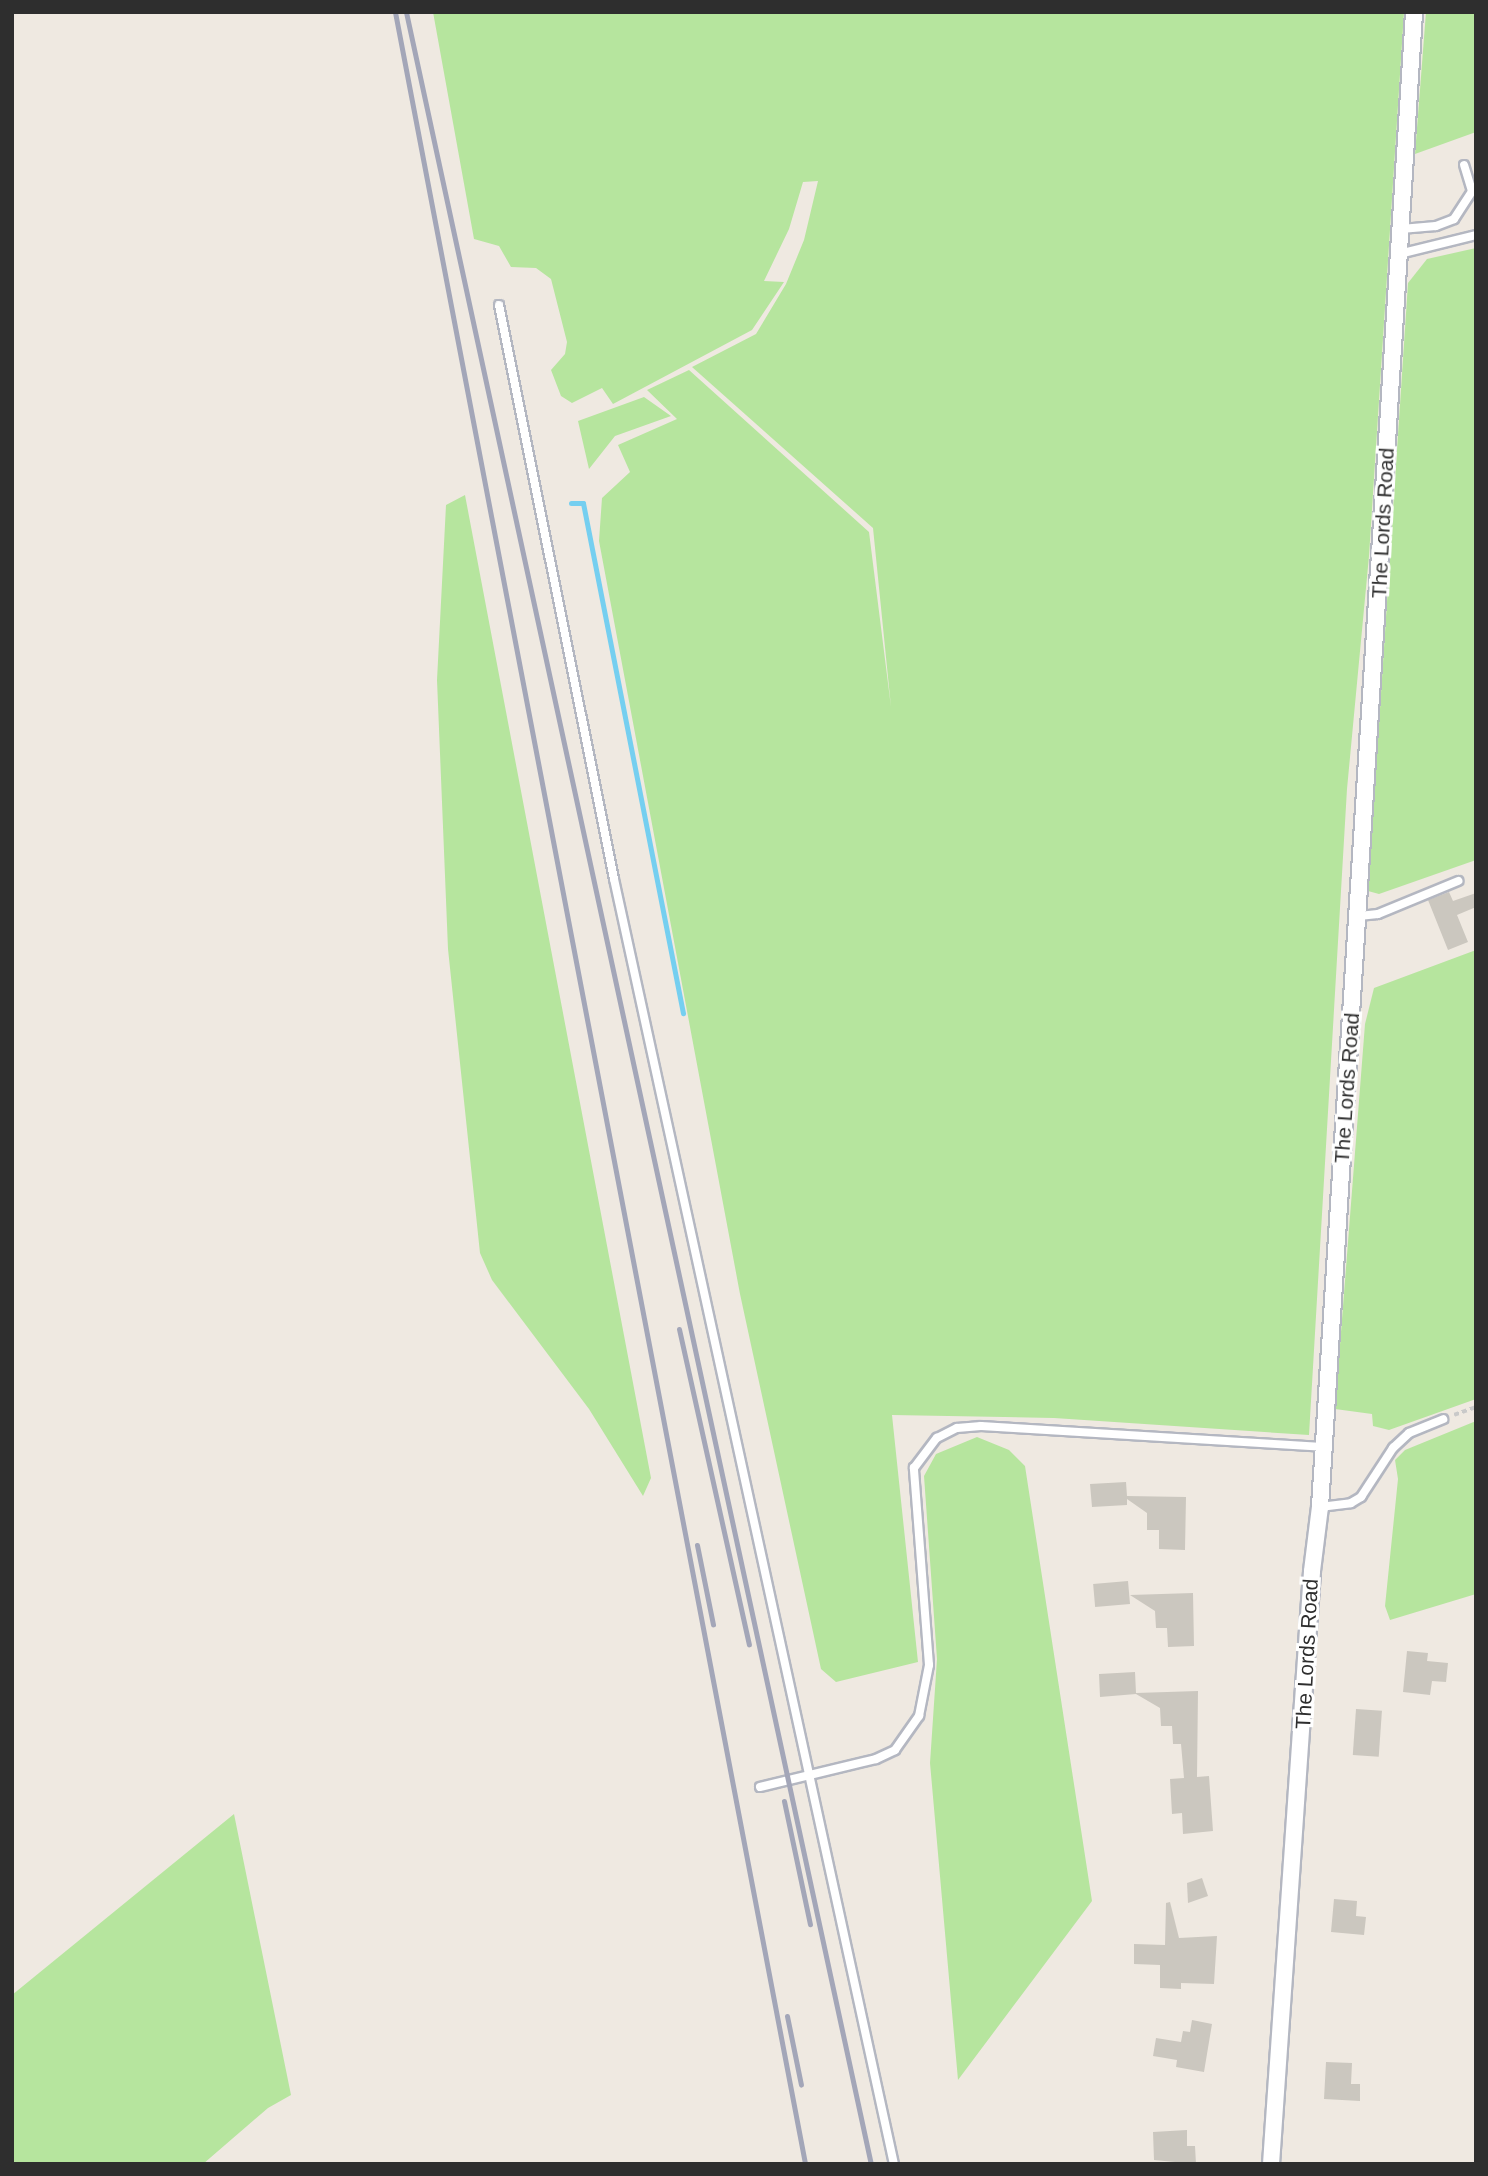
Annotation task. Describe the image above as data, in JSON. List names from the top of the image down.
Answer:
{
  "streets": {
    "street": ["The Lords Road"]
  }
}
